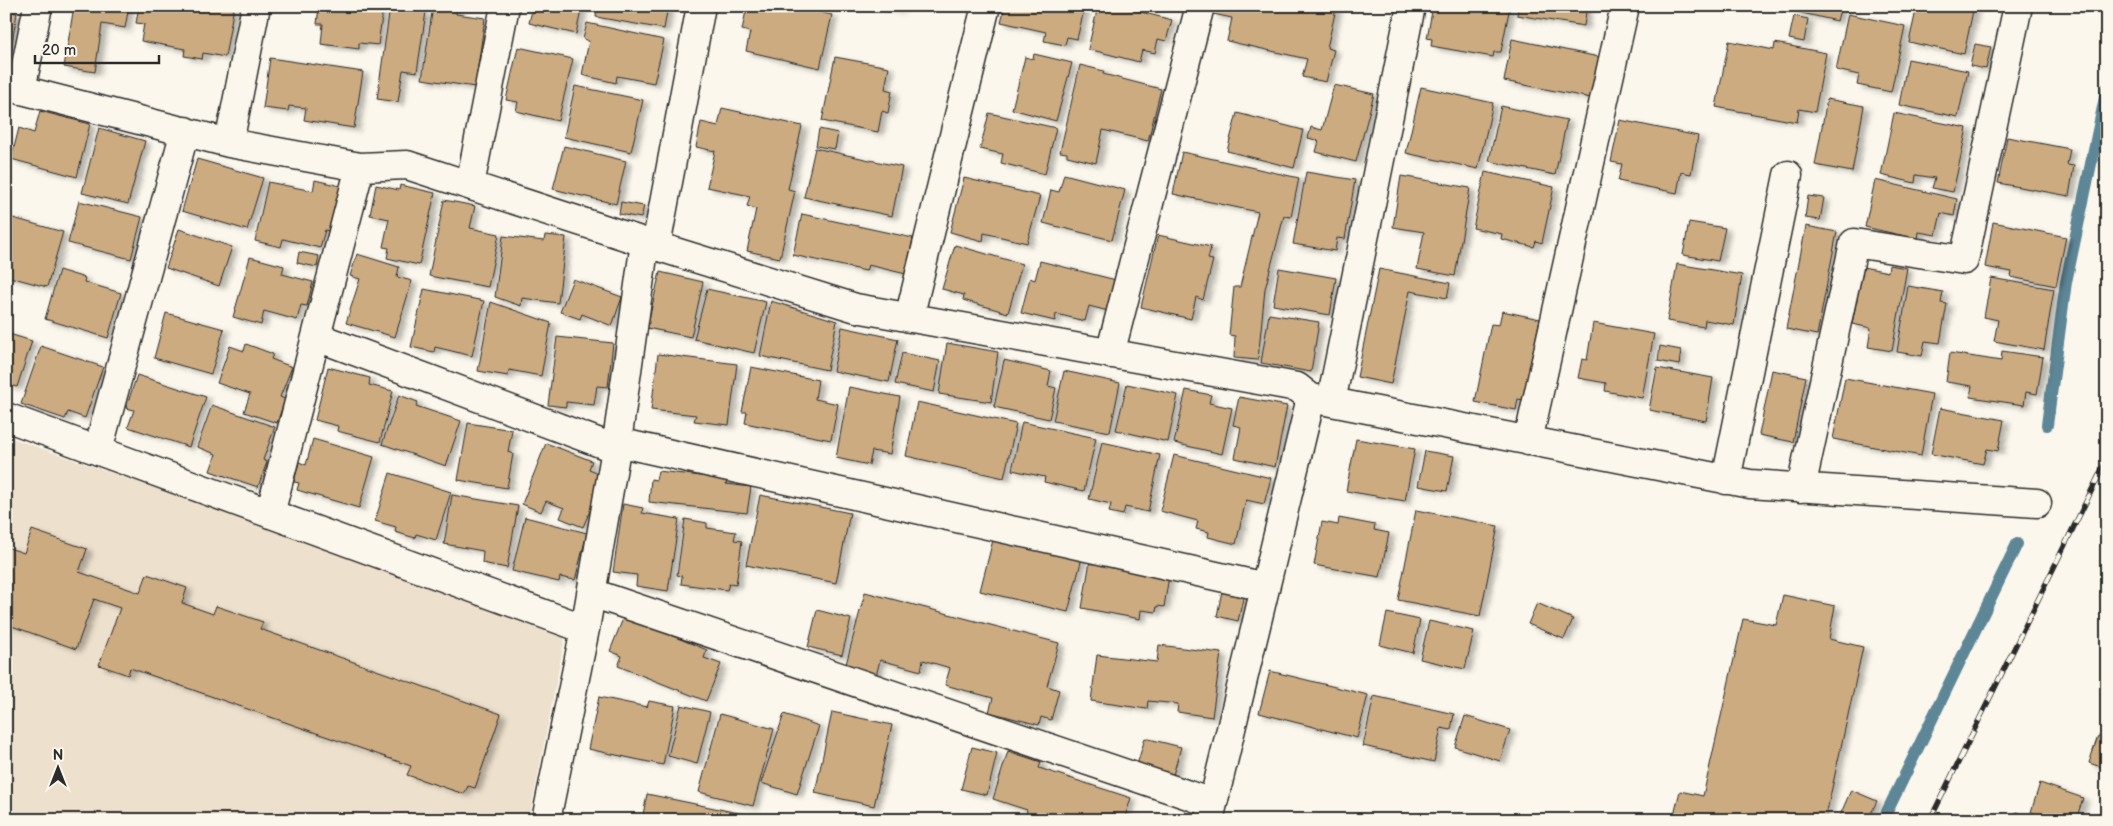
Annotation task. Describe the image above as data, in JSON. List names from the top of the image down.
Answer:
{
  "scale_bar": "20 m",
  "north": "top"
}
